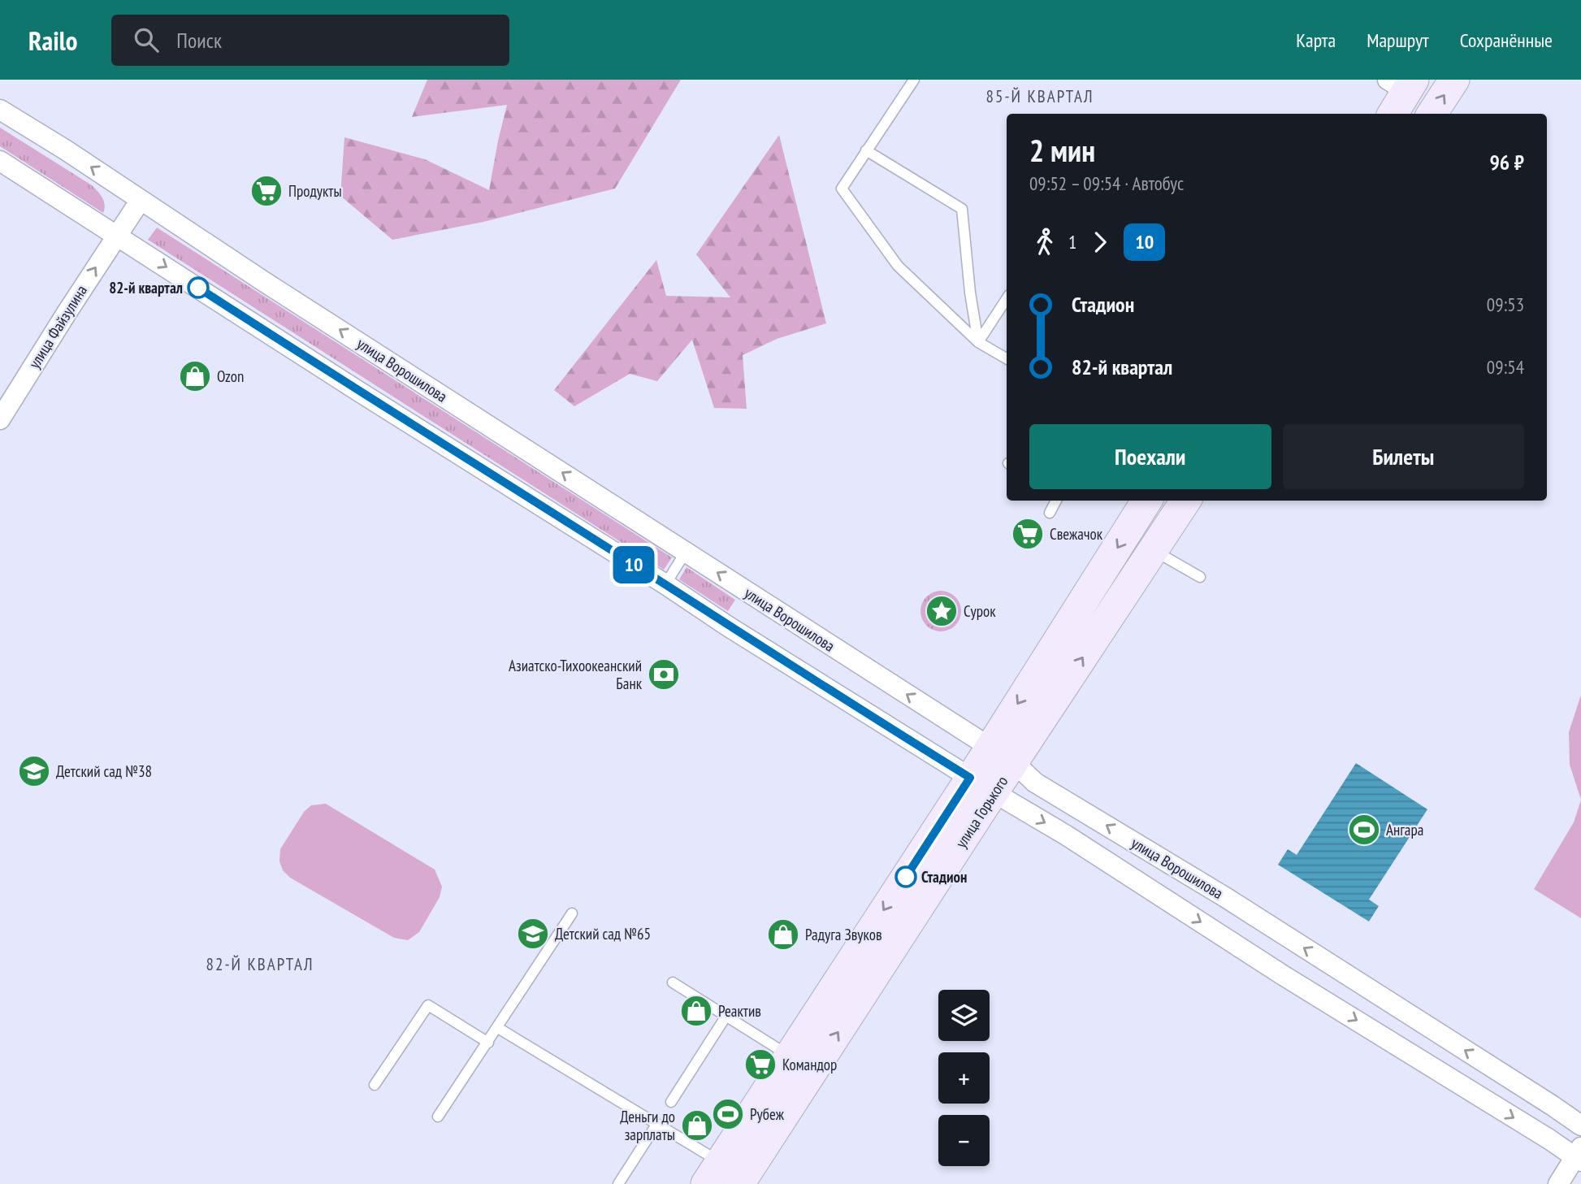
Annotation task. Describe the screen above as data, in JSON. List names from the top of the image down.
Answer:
{
  "streets": {
    "main road": ["улица Горького"],
    "street": ["улица Файзулина", "улица Ворошилова"]
  },
  "crossings": [
    ["улица Файзулина", "улица Ворошилова"],
    ["улица Ворошилова", "улица Горького"]
  ],
  "one_way": ["улица Файзулина"],
  "districts": ["85-Й КВАРТАЛ", "82-Й КВАРТАЛ"],
  "places": {
    "supermarket": ["Продукты", "Свежачок", "Командор"],
    "other": ["82-й квартал", "Стадион"],
    "shop": [
      "Ozon",
      "Радуга Звуков",
      "Реактив",
      "Деньги до зарплаты"
    ],
    "place": ["Сурок"],
    "bank": ["Азиатско-Тихоокеанский Банк"],
    "school or university": ["Детский сад №38", "Детский сад №65"],
    "sports": ["Ангара", "Рубеж"]
  },
  "lines": ["bus line 10"],
  "page": {
    "header": "Railo",
    "search": "Поиск",
    "nav": ["Карта", "Маршрут", "Сохранённые"],
    "on_map": "10",
    "heading": ["2 мин", "09:52 – 09:54 · Автобус", "96 ₽"],
    "legs": ["1", "10"],
    "list": [
      {
        "name": "Стадион",
        "value": "09:53"
      },
      {
        "name": "82-й квартал",
        "value": "09:54"
      }
    ],
    "buttons": ["Поехали", "Билеты"],
    "map_buttons": ["+", "−"]
  }
}
